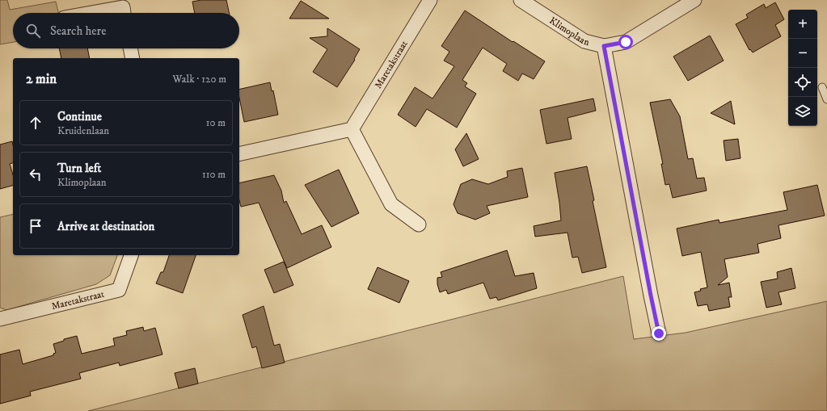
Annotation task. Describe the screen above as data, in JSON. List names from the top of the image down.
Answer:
{
  "streets": {
    "street": ["Klimoplaan", "Maretakstraat"]
  },
  "page": {
    "map_buttons": ["+", "−"],
    "search": "Search here",
    "heading": ["2 min", "Walk · 120 m"],
    "list": [
      ["Continue", "Kruidenlaan", "10 m"],
      ["Turn left", "Klimoplaan", "110 m"],
      "Arrive at destination"
    ]
  }
}
